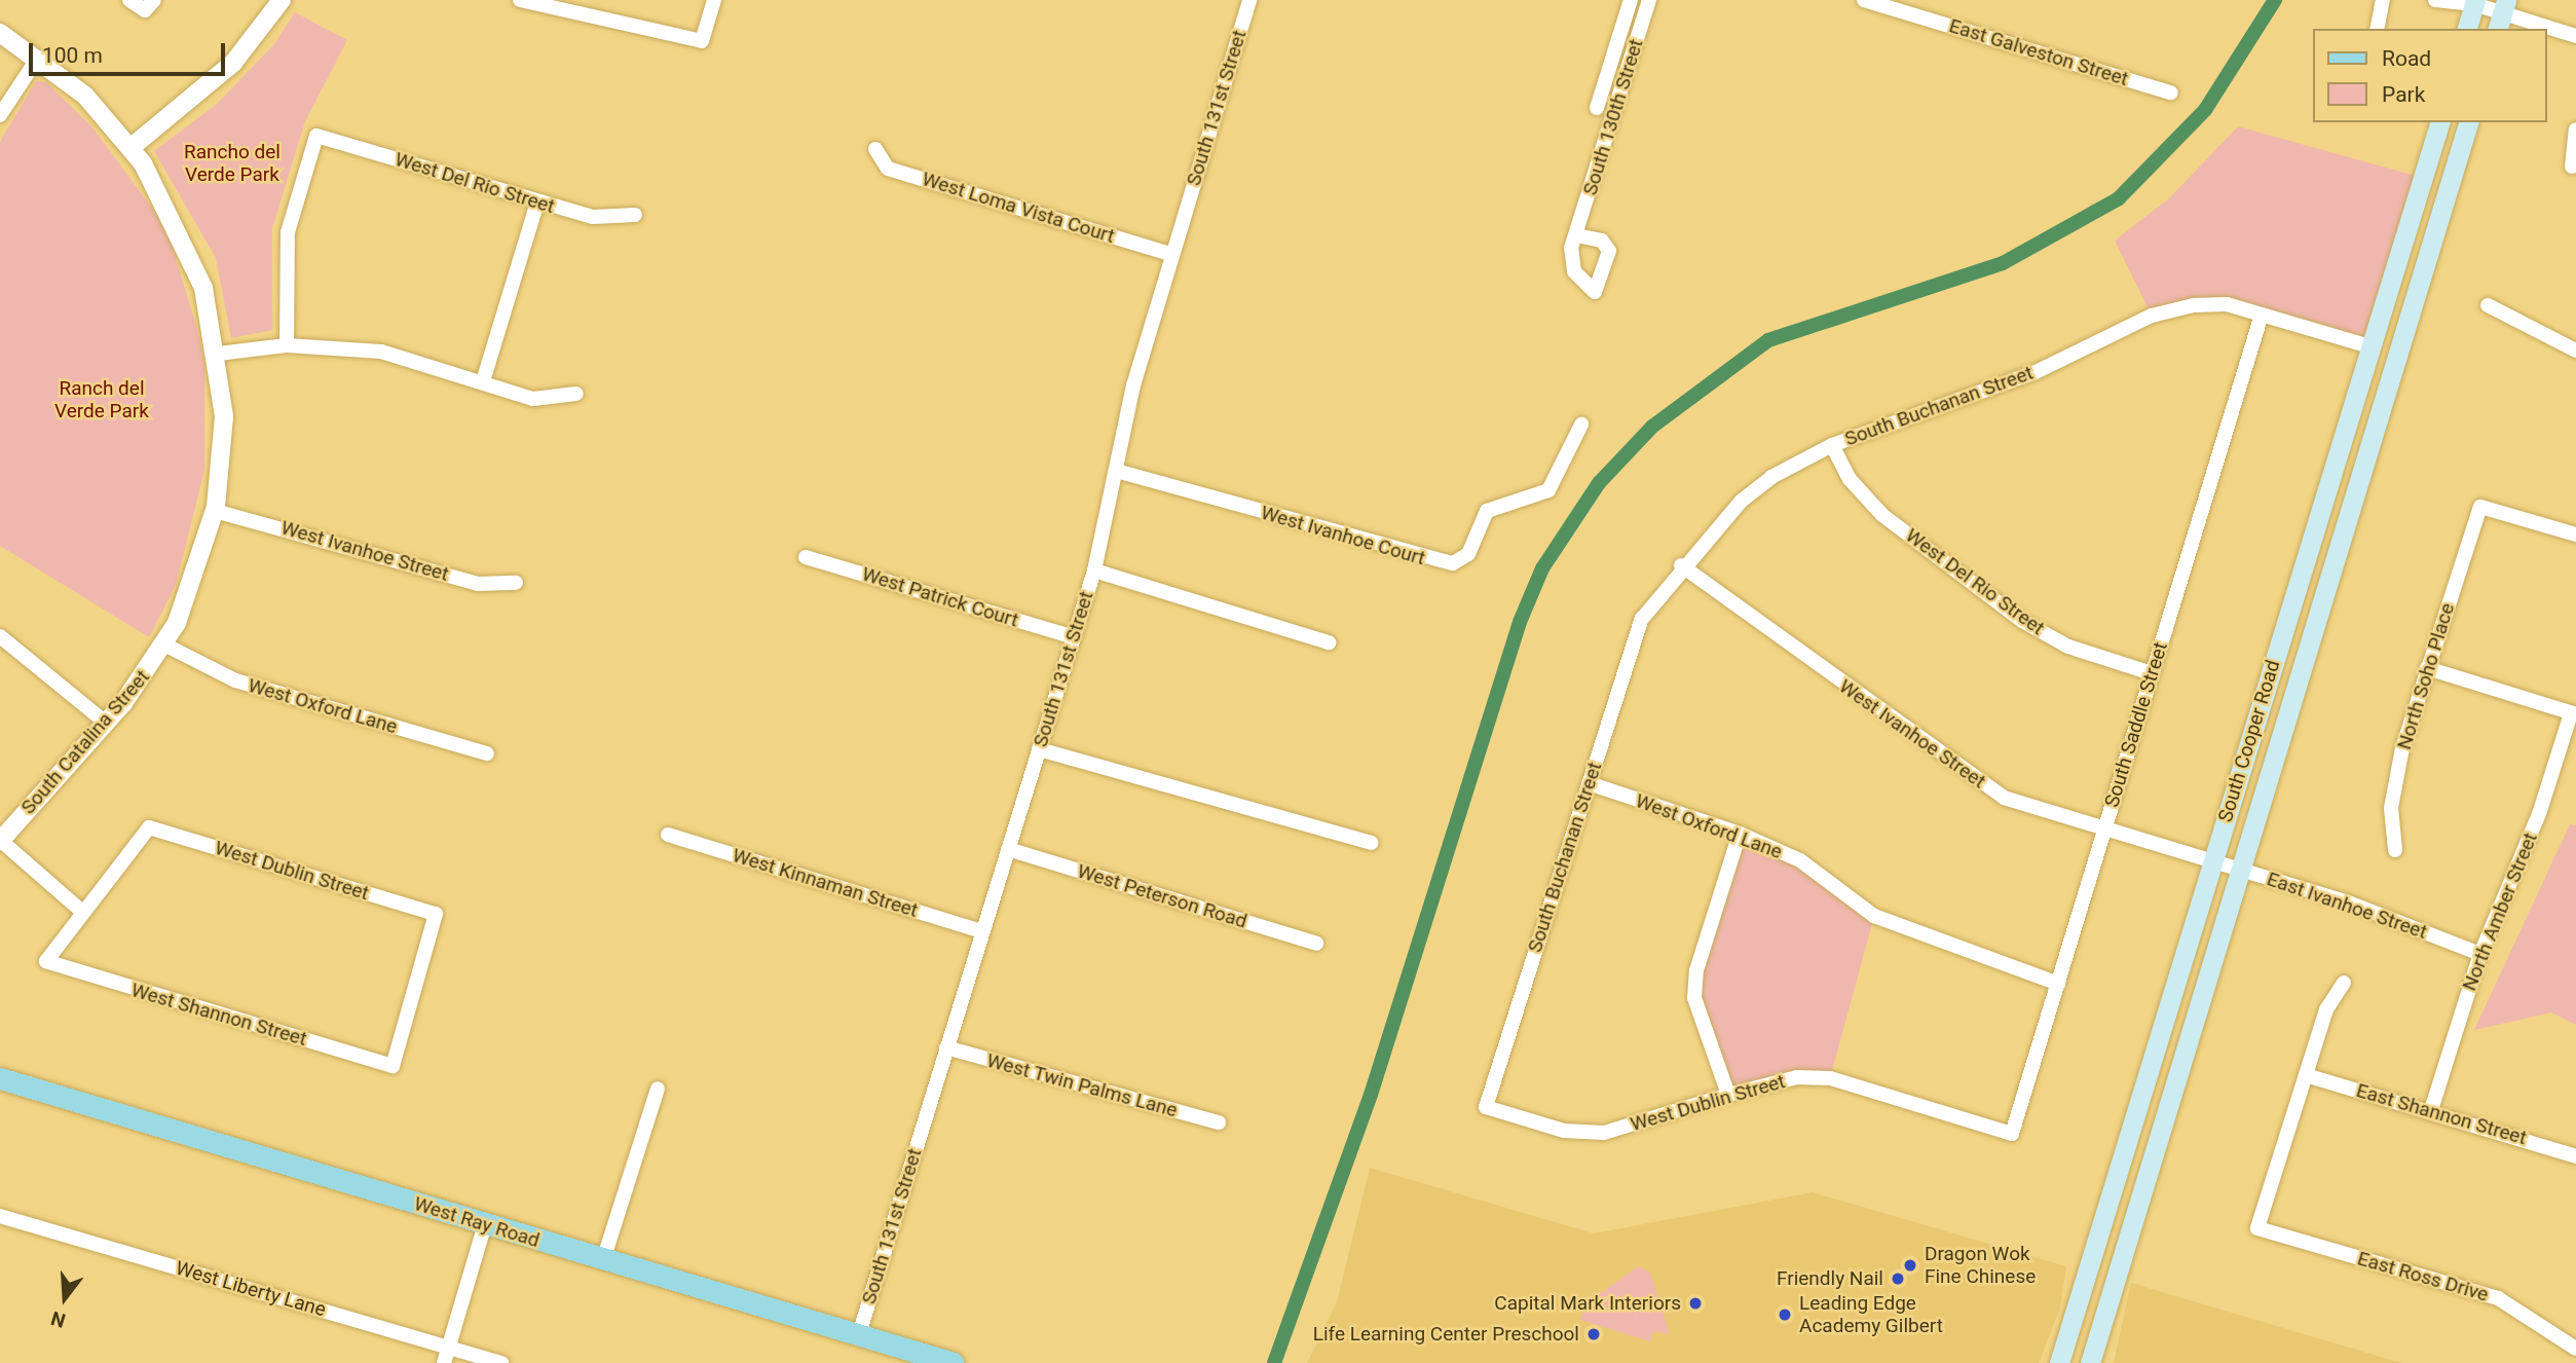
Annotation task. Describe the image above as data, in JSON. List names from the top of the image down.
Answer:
{
  "streets": {
    "main road": ["South Cooper Road", "West Ray Road"],
    "street": [
      "East Galveston Street",
      "South 131st Street",
      "South 130th Street",
      "West Del Rio Street",
      "West Loma Vista Court",
      "South Buchanan Street",
      "West Ivanhoe Court",
      "West Ivanhoe Street",
      "West Patrick Court",
      "North Soho Place",
      "West Oxford Lane",
      "South Saddle Street",
      "South Catalina Street",
      "West Dublin Street",
      "West Kinnaman Street",
      "West Peterson Road",
      "East Ivanhoe Street",
      "North Amber Street",
      "West Shannon Street",
      "West Twin Palms Lane",
      "East Shannon Street",
      "East Ross Drive",
      "West Liberty Lane"
    ]
  },
  "crossings": [
    ["South 131st Street", "West Loma Vista Court"],
    ["South 131st Street", "West Ivanhoe Court"],
    ["South 131st Street", "West Patrick Court"],
    ["South 131st Street", "West Kinnaman Street"],
    ["South 131st Street", "West Peterson Road"],
    ["South 131st Street", "West Twin Palms Lane"],
    ["South 131st Street", "West Ray Road"],
    ["West Del Rio Street", "South Buchanan Street"],
    ["West Del Rio Street", "South Saddle Street"],
    ["South Buchanan Street", "West Ivanhoe Street"],
    ["South Buchanan Street", "West Oxford Lane"],
    ["South Buchanan Street", "South Saddle Street"],
    ["South Buchanan Street", "South Cooper Road"],
    ["South Buchanan Street", "West Dublin Street"],
    ["West Ivanhoe Street", "South Saddle Street"],
    ["West Ivanhoe Street", "South Cooper Road"],
    ["West Ivanhoe Street", "South Catalina Street"],
    ["West Ivanhoe Street", "East Ivanhoe Street"],
    ["West Oxford Lane", "South Saddle Street"],
    ["West Oxford Lane", "South Catalina Street"],
    ["South Saddle Street", "West Dublin Street"],
    ["South Cooper Road", "East Ivanhoe Street"],
    ["West Dublin Street", "West Shannon Street"],
    ["East Ivanhoe Street", "North Amber Street"],
    ["North Amber Street", "East Shannon Street"],
    ["East Shannon Street", "East Ross Drive"]
  ],
  "parks": ["Rancho del Verde Park", "Ranch del Verde Park"],
  "places": [
    "Dragon Wok Fine Chinese",
    "Friendly Nail",
    "Capital Mark Interiors",
    "Leading Edge Academy Gilbert",
    "Life Learning Center Preschool"
  ],
  "legend": ["Road", "Park"],
  "scale_bar": "100 m",
  "north": "bottom"
}
